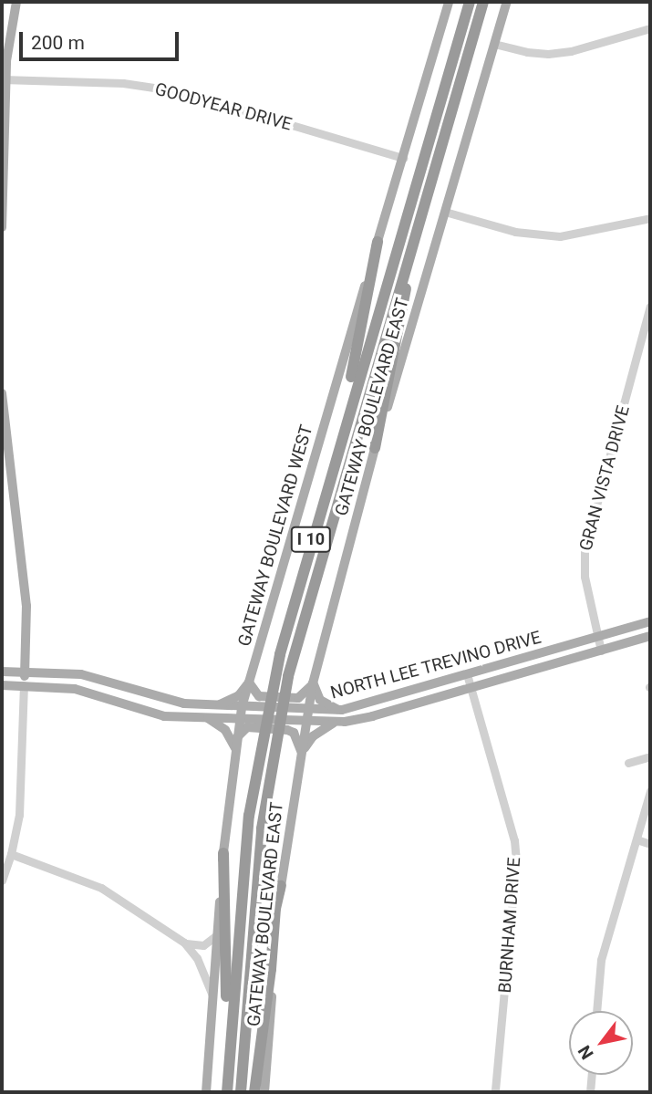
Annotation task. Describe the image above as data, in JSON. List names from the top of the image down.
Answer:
{
  "streets": {
    "highway": ["I 10"],
    "main road": ["GATEWAY BOULEVARD EAST", "GATEWAY BOULEVARD WEST", "NORTH LEE TREVINO DRIVE"],
    "street": ["GOODYEAR DRIVE", "GRAN VISTA DRIVE", "BURNHAM DRIVE"]
  },
  "crossings": [
    ["GOODYEAR DRIVE", "GATEWAY BOULEVARD WEST"],
    ["GATEWAY BOULEVARD EAST", "NORTH LEE TREVINO DRIVE"],
    ["GRAN VISTA DRIVE", "NORTH LEE TREVINO DRIVE"],
    ["GATEWAY BOULEVARD WEST", "NORTH LEE TREVINO DRIVE"],
    ["NORTH LEE TREVINO DRIVE", "BURNHAM DRIVE"]
  ],
  "scale_bar": "200 m",
  "north": "bottom left"
}
